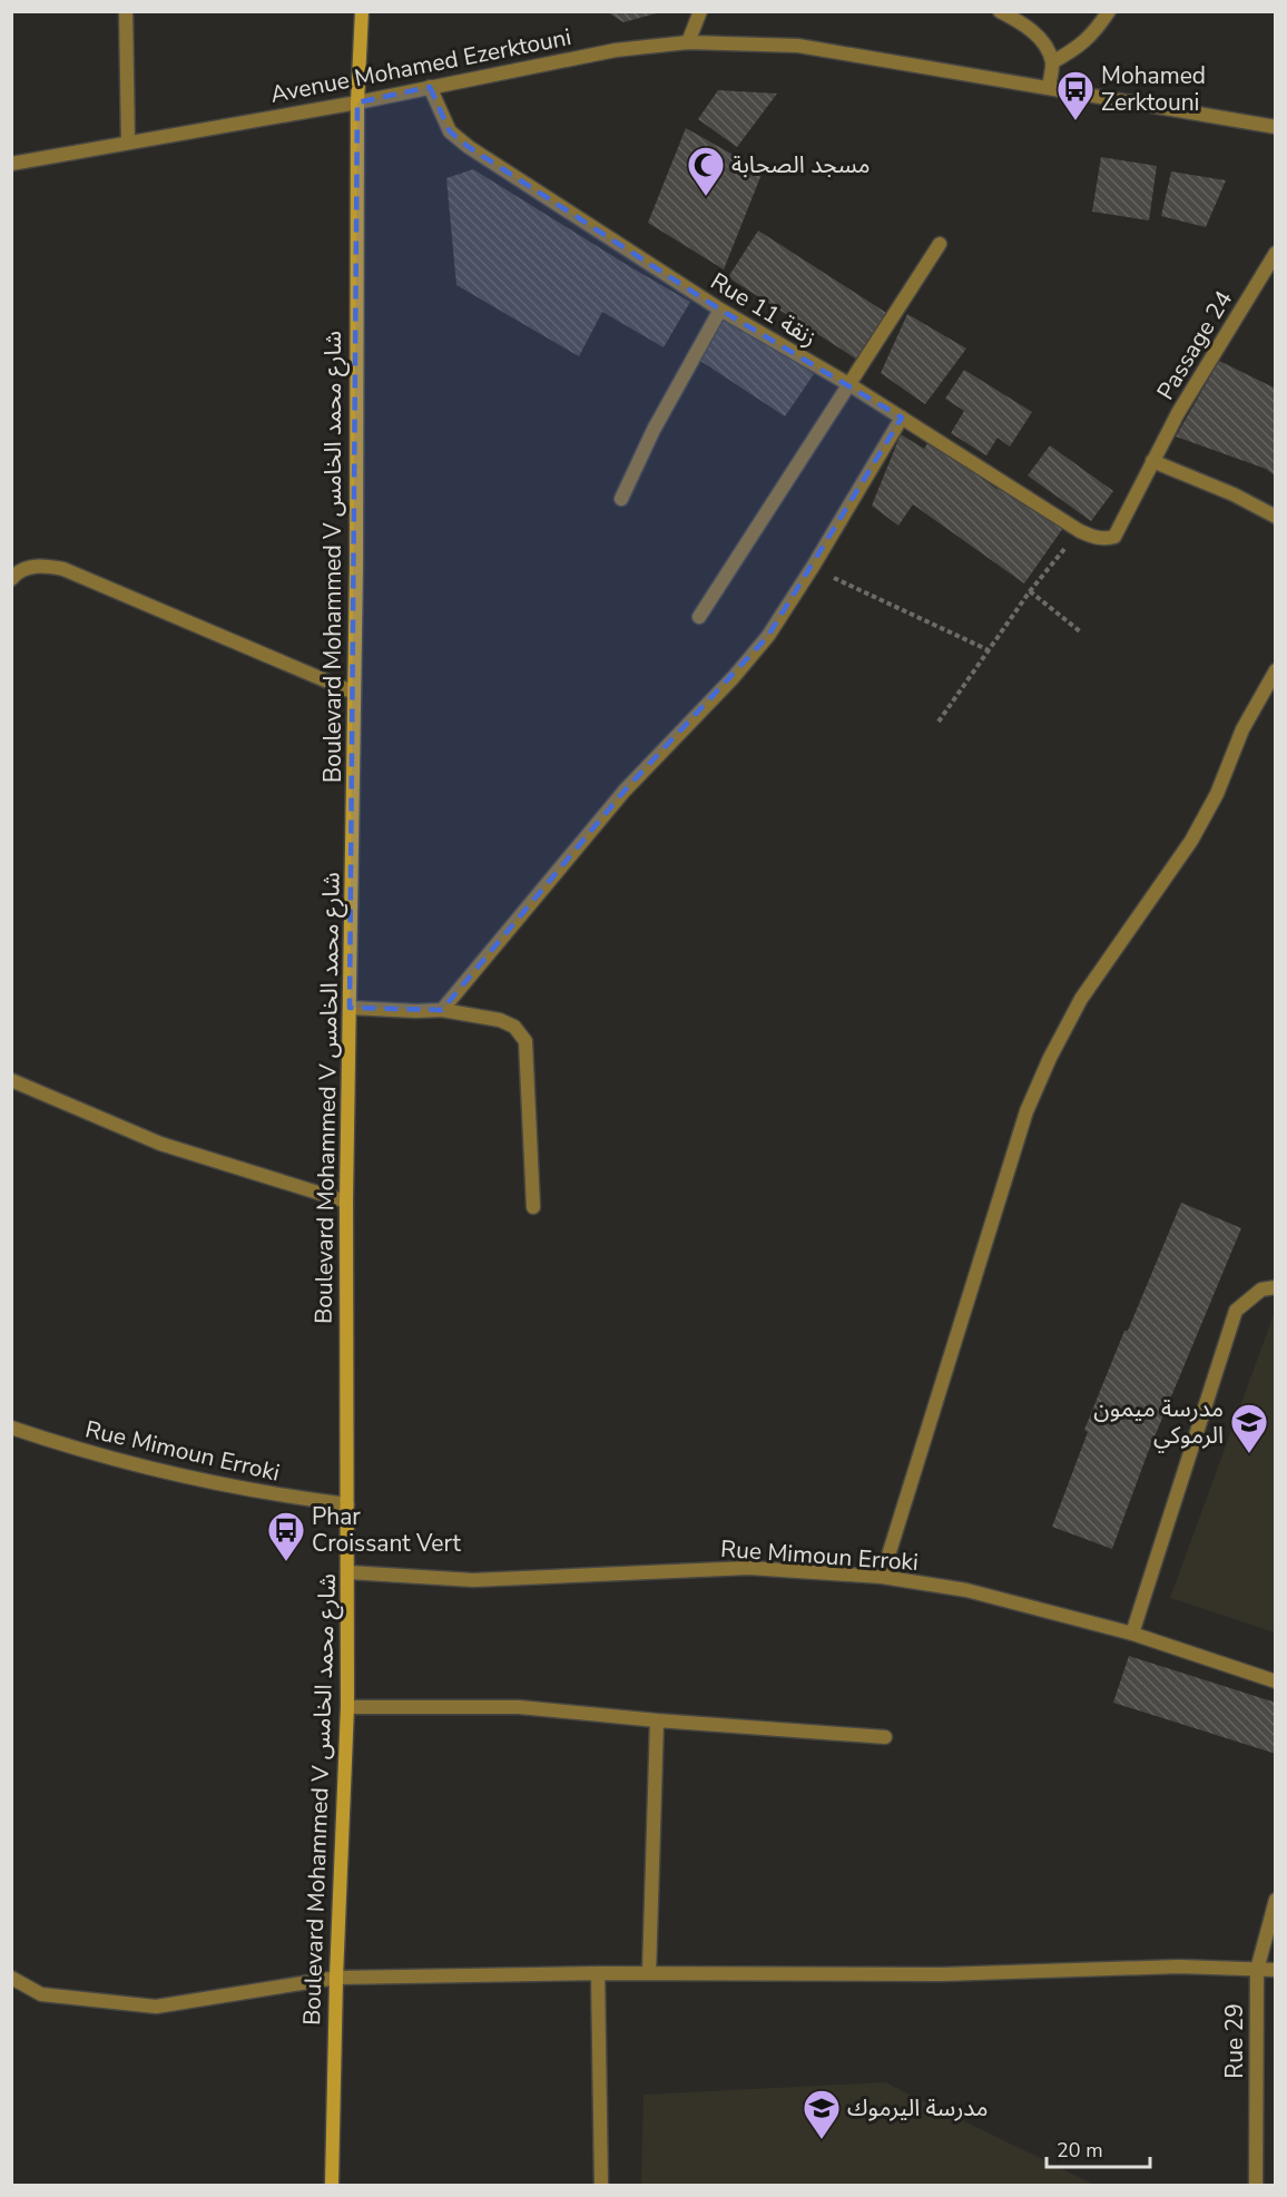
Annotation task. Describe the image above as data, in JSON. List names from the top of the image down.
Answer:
{
  "streets": {
    "main road": ["Boulevard Mohammed V شارع محمد الخامس"],
    "street": [
      "Avenue Mohamed Ezerktouni",
      "Rue 11 زنقة",
      "Passage 24",
      "Rue Mimoun Erroki",
      "Rue 29"
    ]
  },
  "crossings": [
    ["Avenue Mohamed Ezerktouni", "Rue 11 زنقة"],
    ["Avenue Mohamed Ezerktouni", "Boulevard Mohammed V شارع محمد الخامس"],
    ["Rue 11 زنقة", "Passage 24"],
    ["Boulevard Mohammed V شارع محمد الخامس", "Rue Mimoun Erroki"]
  ],
  "places": {
    "bus stop": ["Mohamed Zerktouni", "Phar Croissant Vert"],
    "mosque": ["مسجد الصحابة"],
    "school or university": ["مدرسة ميمون الرموكي", "مدرسة اليرموك"]
  },
  "scale_bar": "20 m"
}
